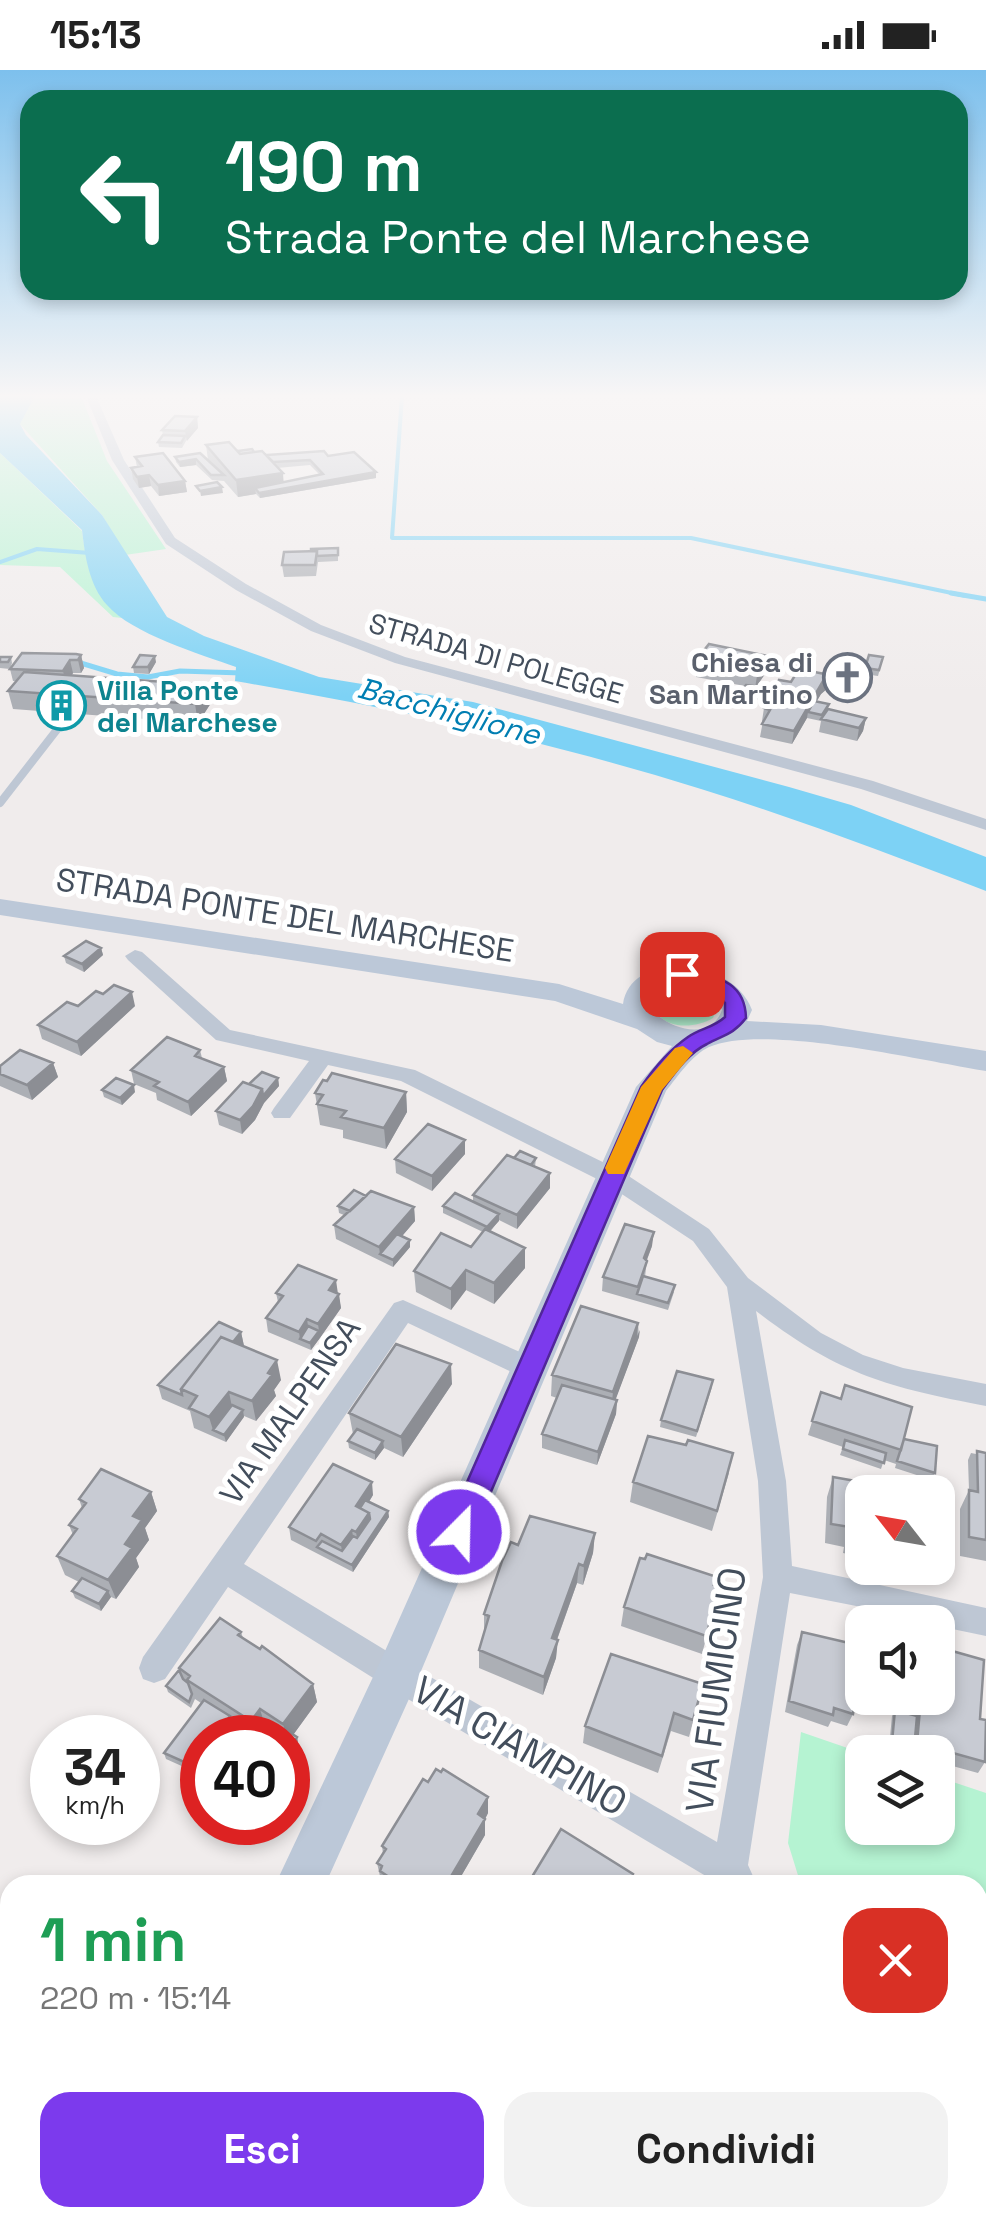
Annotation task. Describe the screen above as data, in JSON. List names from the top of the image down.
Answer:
{
  "streets": {
    "main road": ["STRADA PONTE DEL MARCHESE"],
    "street": [
      "STRADA DI POLEGGE",
      "VIA MALPENSA",
      "VIA FIUMICINO",
      "VIA CIAMPINO"
    ]
  },
  "crossings": [
    ["STRADA PONTE DEL MARCHESE", "VIA FIUMICINO"]
  ],
  "water": ["Bacchiglione"],
  "places": {
    "church": ["Chiesa di San Martino"],
    "building": ["Villa Ponte del Marchese"]
  },
  "north": "top left",
  "page": {
    "status": "15:13",
    "turn": ["190 m", "Strada Ponte del Marchese"],
    "speed": "34 km/h",
    "limit": "40",
    "heading": ["1 min", "220 m · 15:14"],
    "buttons": ["Esci", "Condividi"]
  }
}
